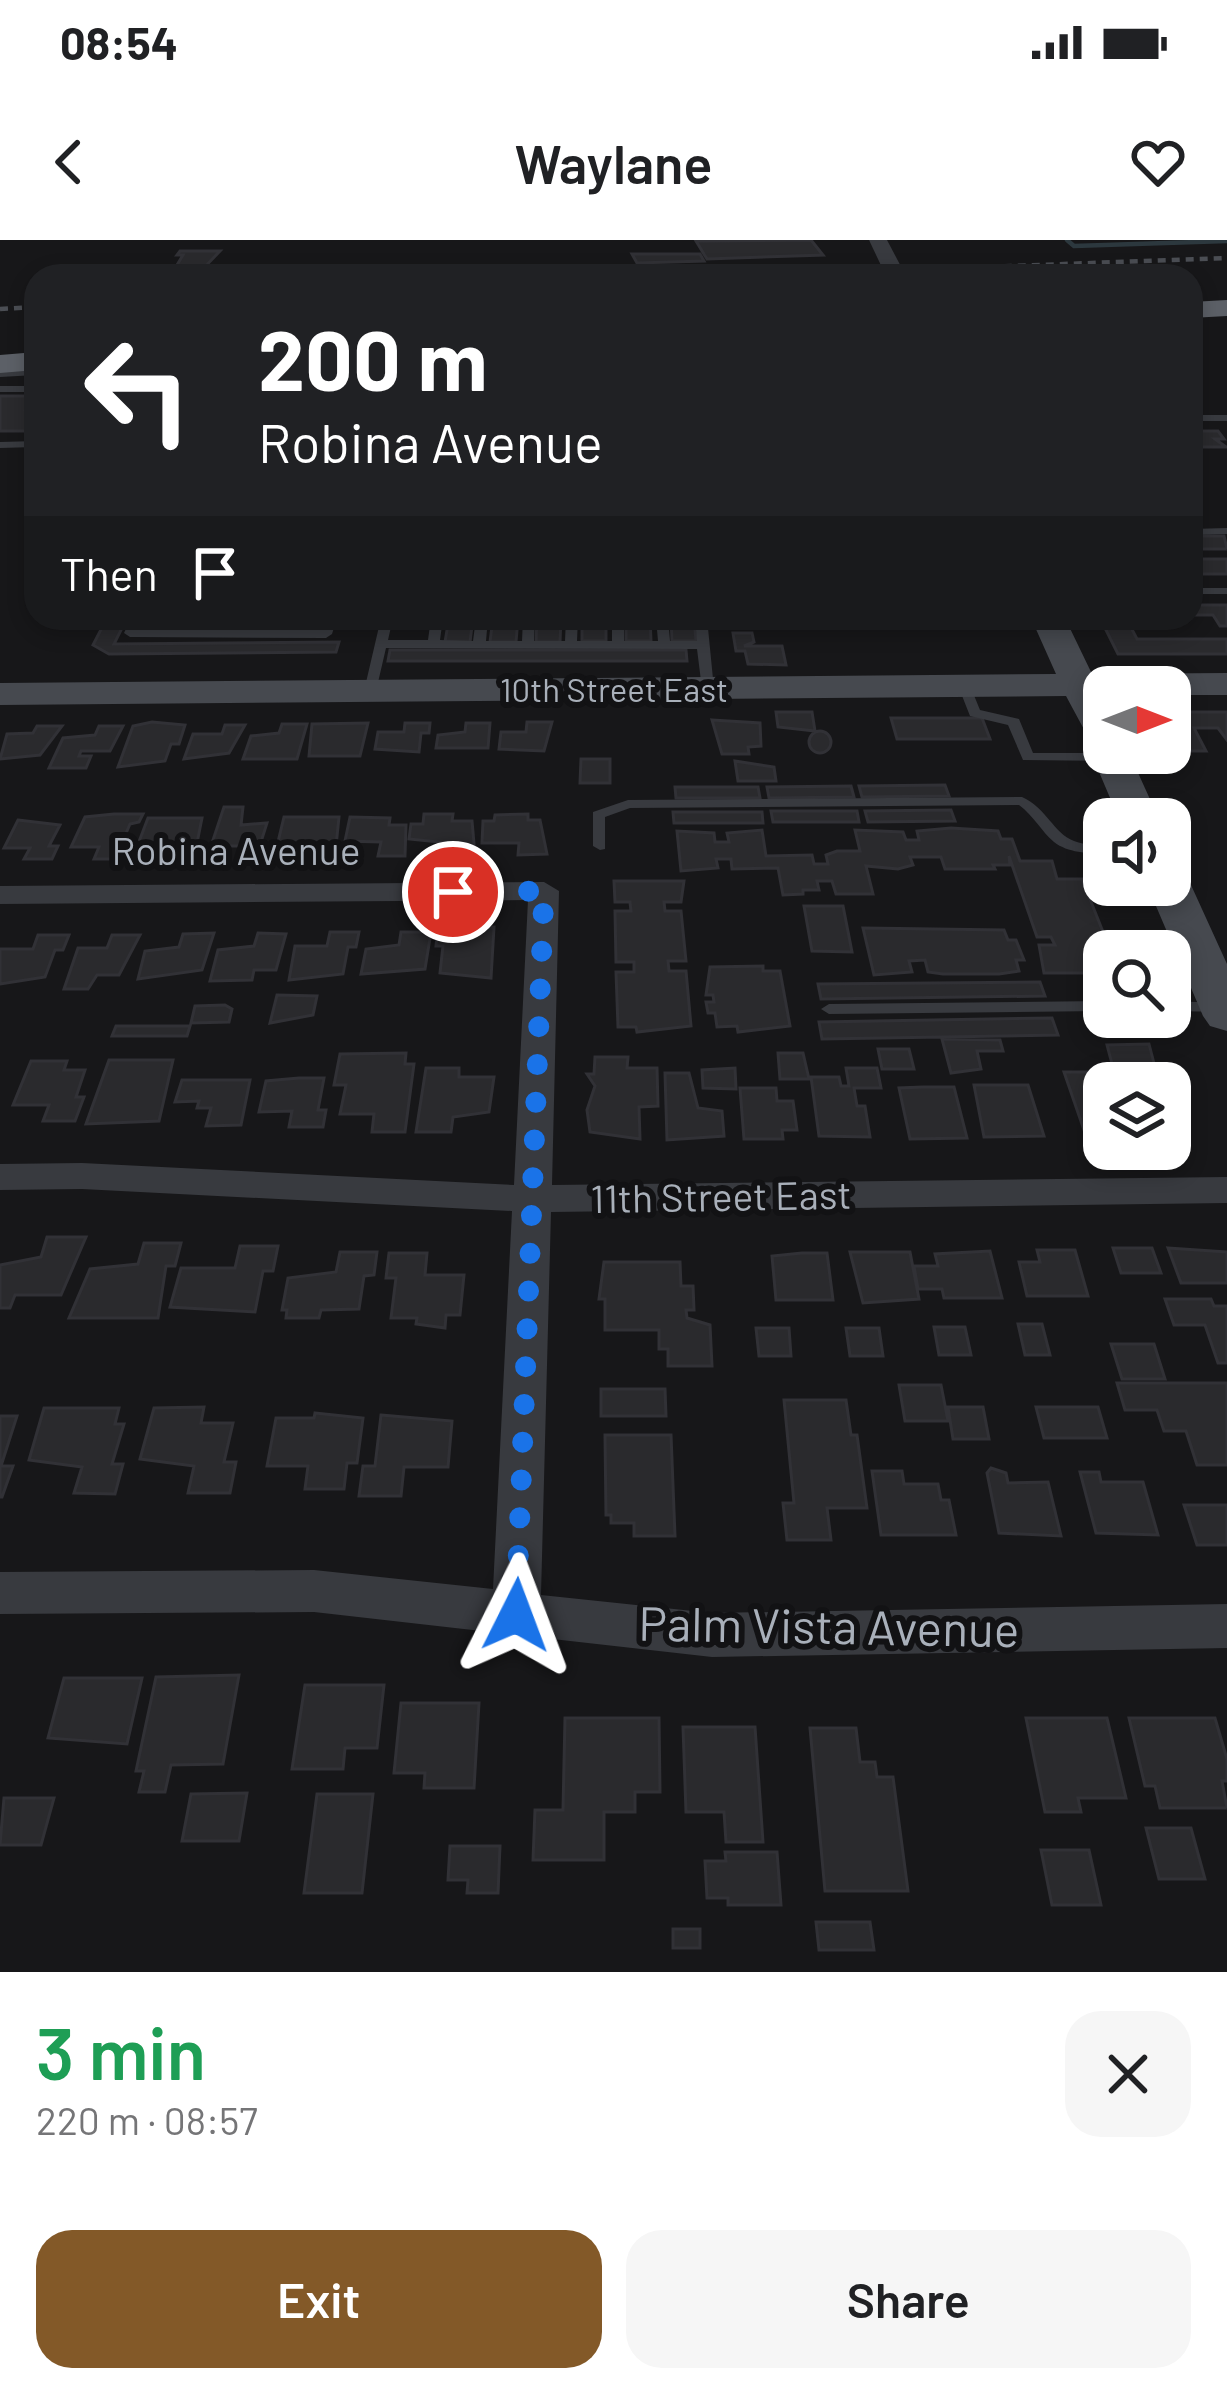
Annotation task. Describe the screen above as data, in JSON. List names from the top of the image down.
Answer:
{
  "streets": {
    "main road": ["10th Street East"],
    "street": ["Robina Avenue", "11th Street East", "Palm Vista Avenue"]
  },
  "crossings": [
    ["Robina Avenue", "11th Street East"]
  ],
  "north": "right",
  "page": {
    "status": "08:54",
    "header": "Waylane",
    "turn": ["200 m", "Robina Avenue"],
    "then": "Then",
    "heading": ["3 min", "220 m · 08:57"],
    "buttons": ["Exit", "Share"]
  }
}
